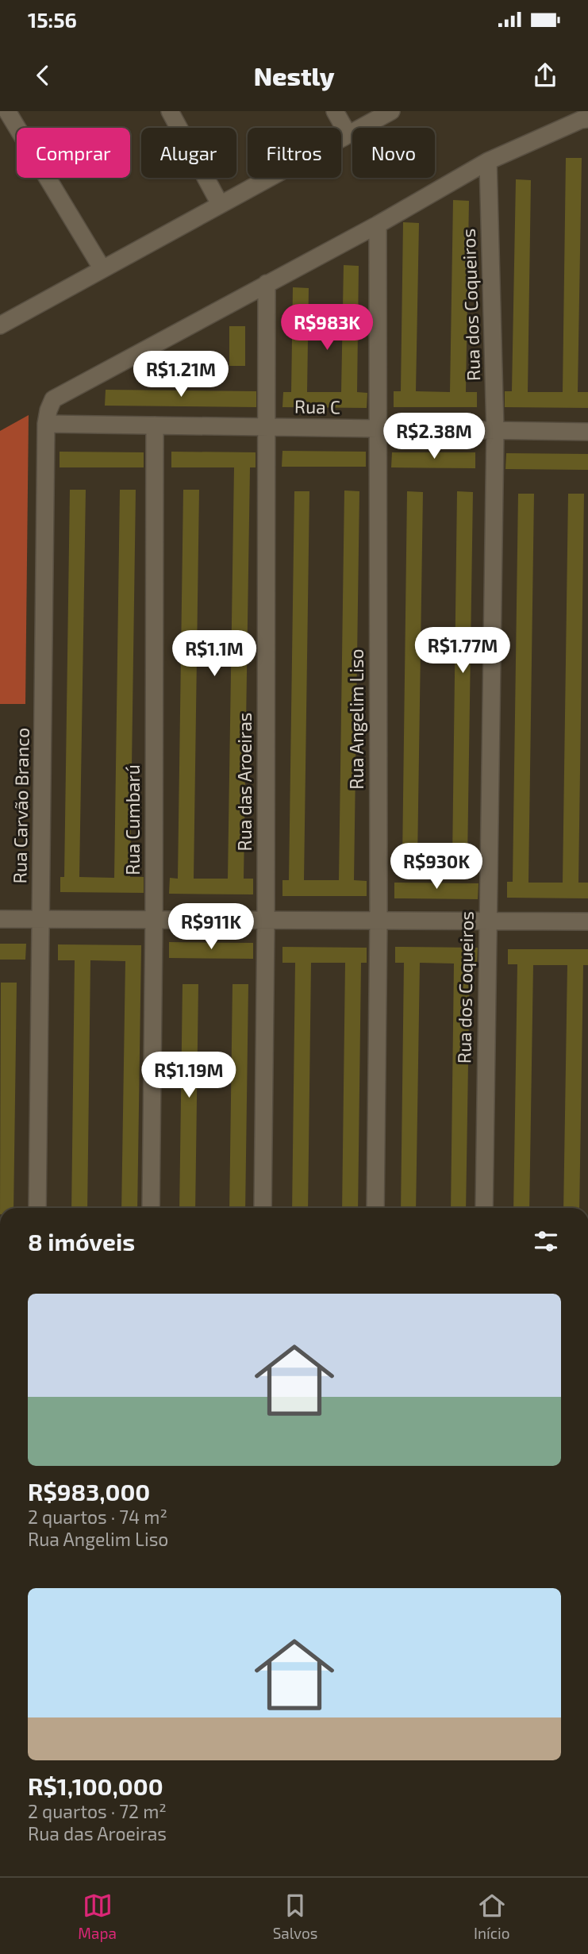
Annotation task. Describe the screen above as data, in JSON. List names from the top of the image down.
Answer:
{
  "streets": {
    "street": [
      "Rua dos Coqueiros",
      "Rua C",
      "Rua Angelim Liso",
      "Rua das Aroeiras",
      "Rua Carvão Branco",
      "Rua Cumbarú"
    ]
  },
  "crossings": [
    ["Rua dos Coqueiros", "Rua C"],
    ["Rua C", "Rua Angelim Liso"],
    ["Rua C", "Rua das Aroeiras"],
    ["Rua C", "Rua Carvão Branco"],
    ["Rua C", "Rua Cumbarú"],
    ["Rua das Aroeiras", "Rua Carvão Branco"]
  ],
  "page": {
    "status": "15:56",
    "header": "Nestly",
    "chip": [
      "Comprar",
      "Alugar",
      "Filtros",
      "Novo"
    ],
    "price": [
      "R$983K",
      "R$1.21M",
      "R$2.38M",
      "R$1.77M",
      "R$1.1M",
      "R$930K",
      "R$911K",
      "R$1.19M"
    ],
    "heading": "8 imóveis",
    "list": [
      {
        "name": "R$983,000",
        "note": "2 quartos · 74 m² · Rua Angelim Liso"
      },
      {
        "name": "R$1,100,000",
        "note": "2 quartos · 72 m² · Rua das Aroeiras"
      }
    ],
    "tabs": ["Mapa", "Salvos", "Início"]
  }
}
